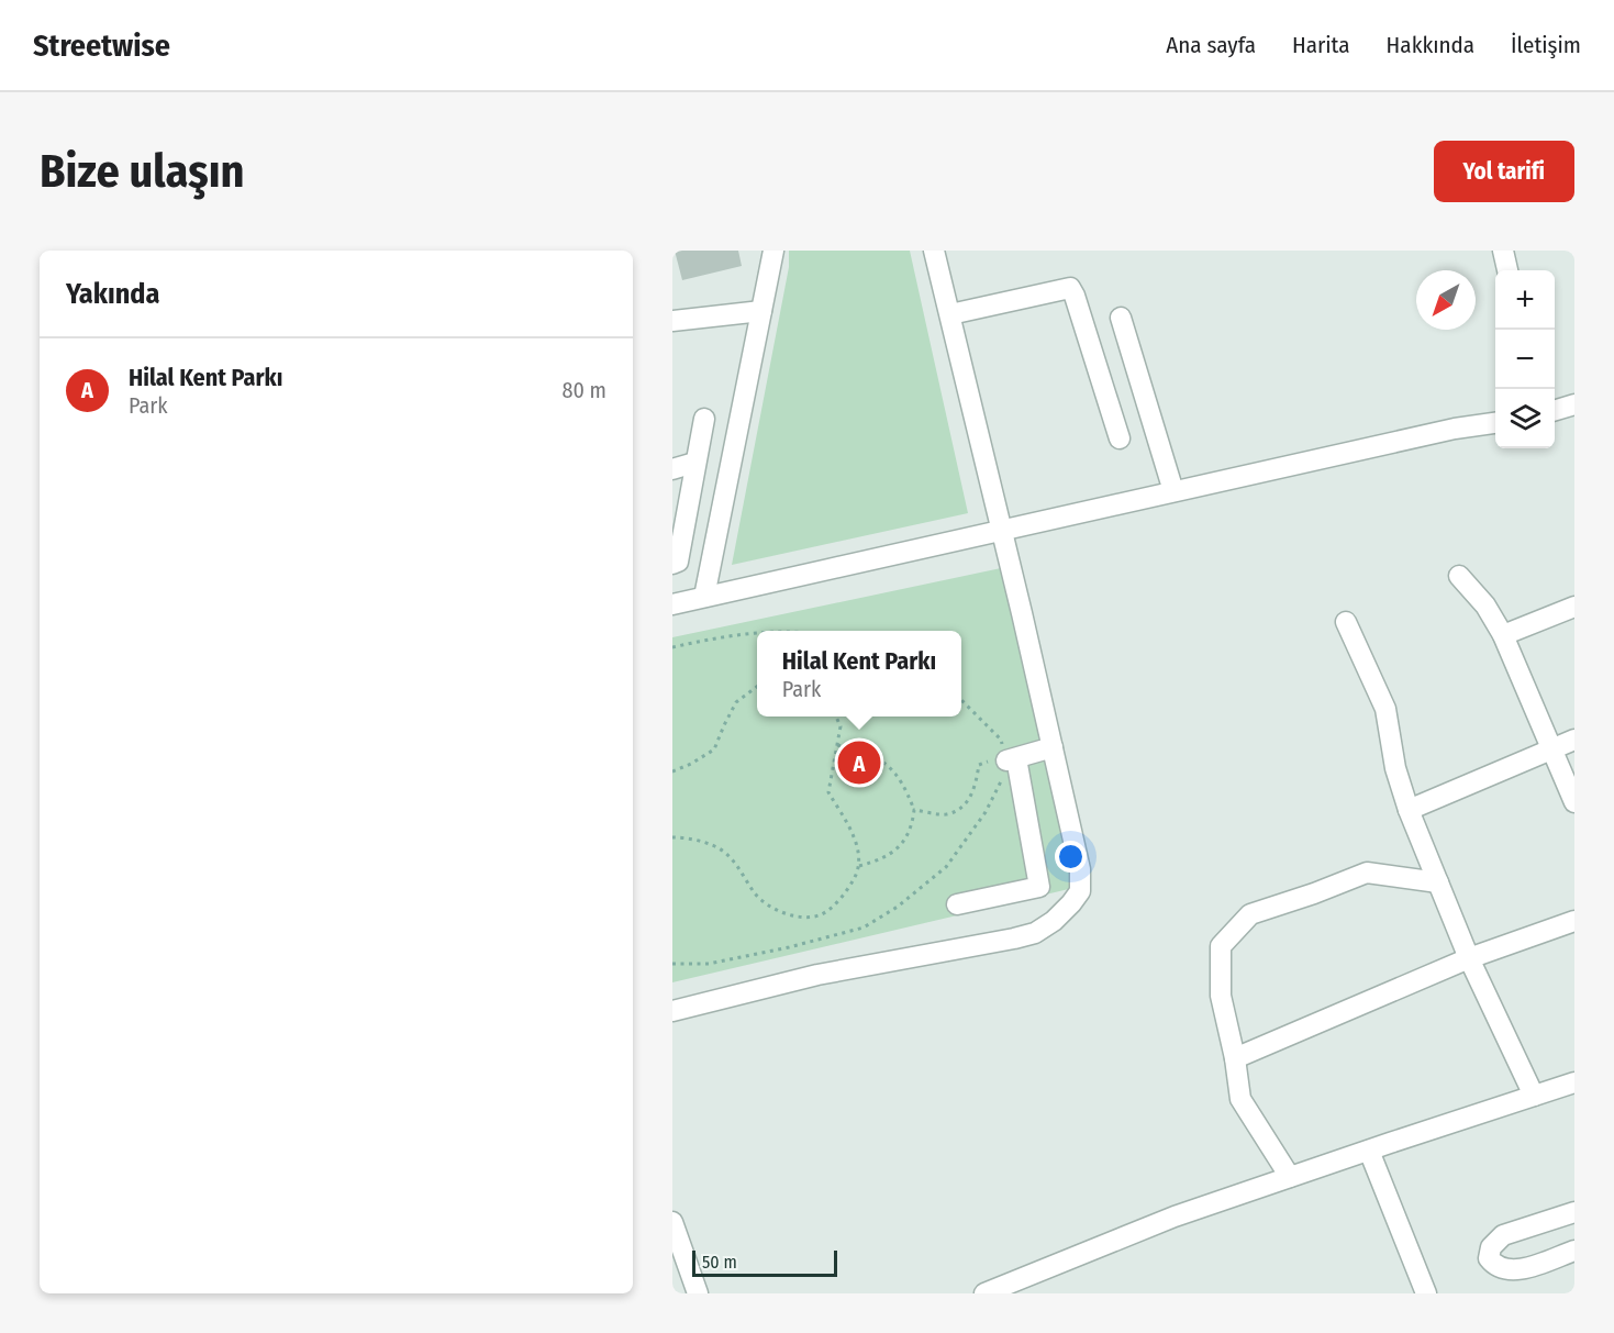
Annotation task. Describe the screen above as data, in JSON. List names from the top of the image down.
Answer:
{
  "scale_bar": "50 m",
  "north": "bottom left",
  "page": {
    "header": "Streetwise",
    "nav": [
      "Ana sayfa",
      "Harita",
      "Hakkında",
      "İletişim"
    ],
    "buttons": "Yol tarifi",
    "title": "Bize ulaşın",
    "heading": "Yakında",
    "map_buttons": ["+", "−"],
    "list": [
      {
        "mark": "A",
        "name": "Hilal Kent Parkı",
        "note": "Park",
        "value": "80 m"
      }
    ],
    "popup": ["Hilal Kent Parkı", "Park"],
    "pins": "A",
    "scale": "50 m"
  }
}
